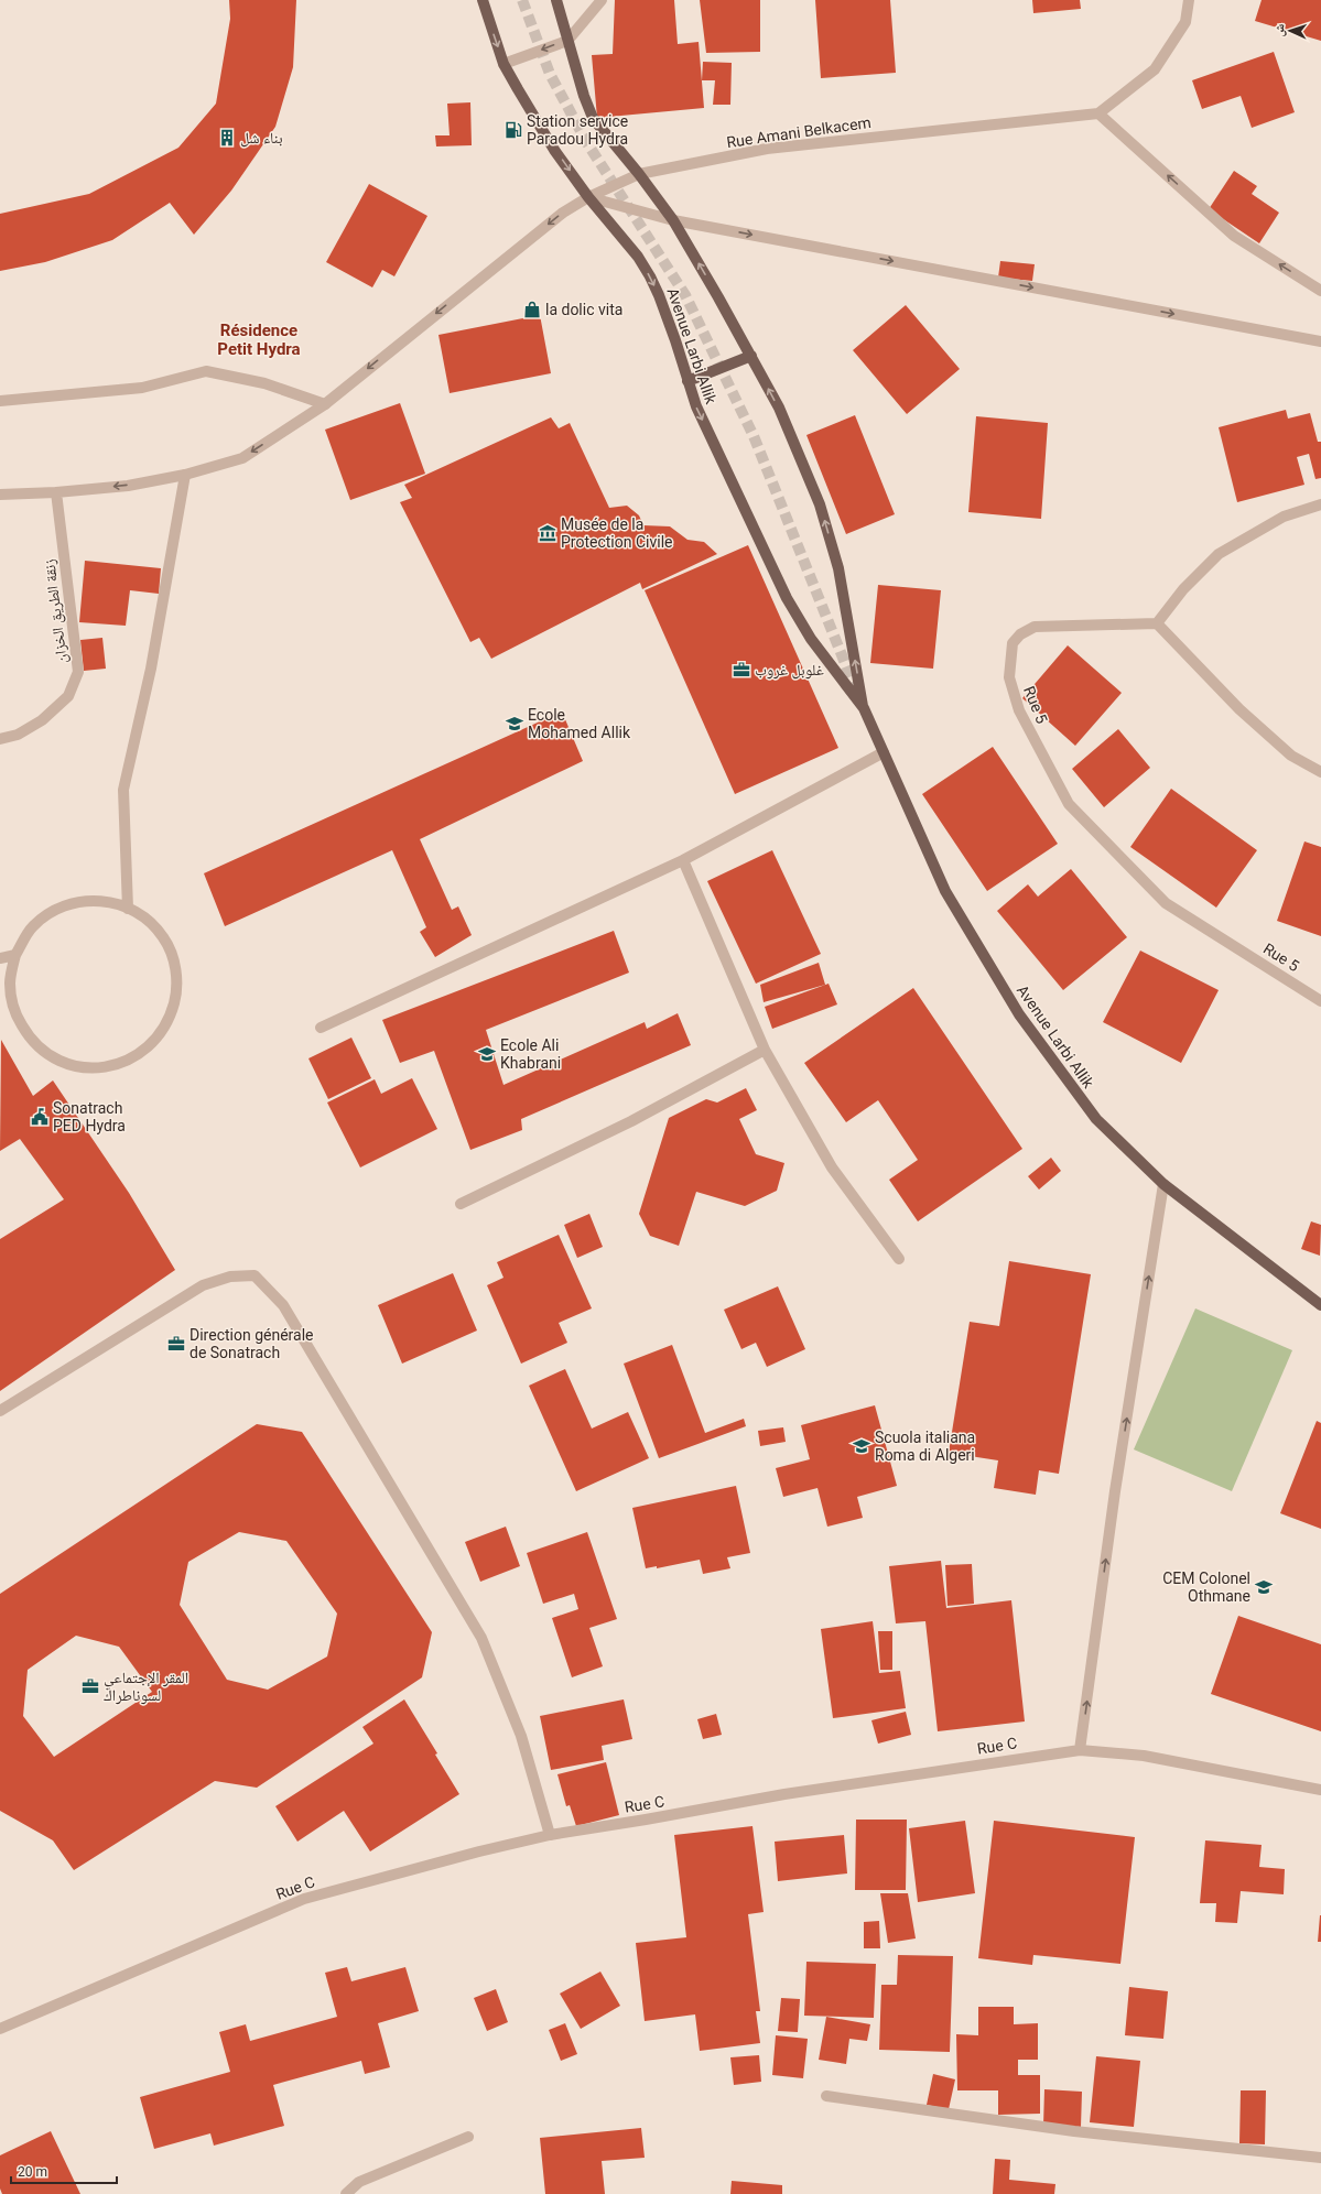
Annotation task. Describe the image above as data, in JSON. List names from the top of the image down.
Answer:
{
  "streets": {
    "main road": ["Avenue Larbi Allik"],
    "street": [
      "Rue Amani Belkacem",
      "زنقة الطريق الخزان",
      "Rue 5",
      "Rue C"
    ]
  },
  "crossings": [
    ["Rue Amani Belkacem", "Avenue Larbi Allik"],
    ["Rue Amani Belkacem", "زنقة الطريق الخزان"]
  ],
  "one_way": ["Rue Amani Belkacem"],
  "districts": ["Résidence Petit Hydra"],
  "places": {
    "fuel station": ["Station service Paradou Hydra"],
    "building": ["بناء شل"],
    "shop": ["la dolic vita"],
    "museum": ["Musée de la Protection Civile"],
    "office": ["غلوبل غروب", "Direction générale de Sonatrach", "المقر الإجتماعي لسوناطراك"],
    "school or university": [
      "Ecole Mohamed Allik",
      "Ecole Ali Khabrani",
      "Scuola italiana Roma di Algeri",
      "CEM Colonel Othmane"
    ],
    "public building": ["Sonatrach PED Hydra"]
  },
  "scale_bar": "20 m",
  "north": "left"
}
